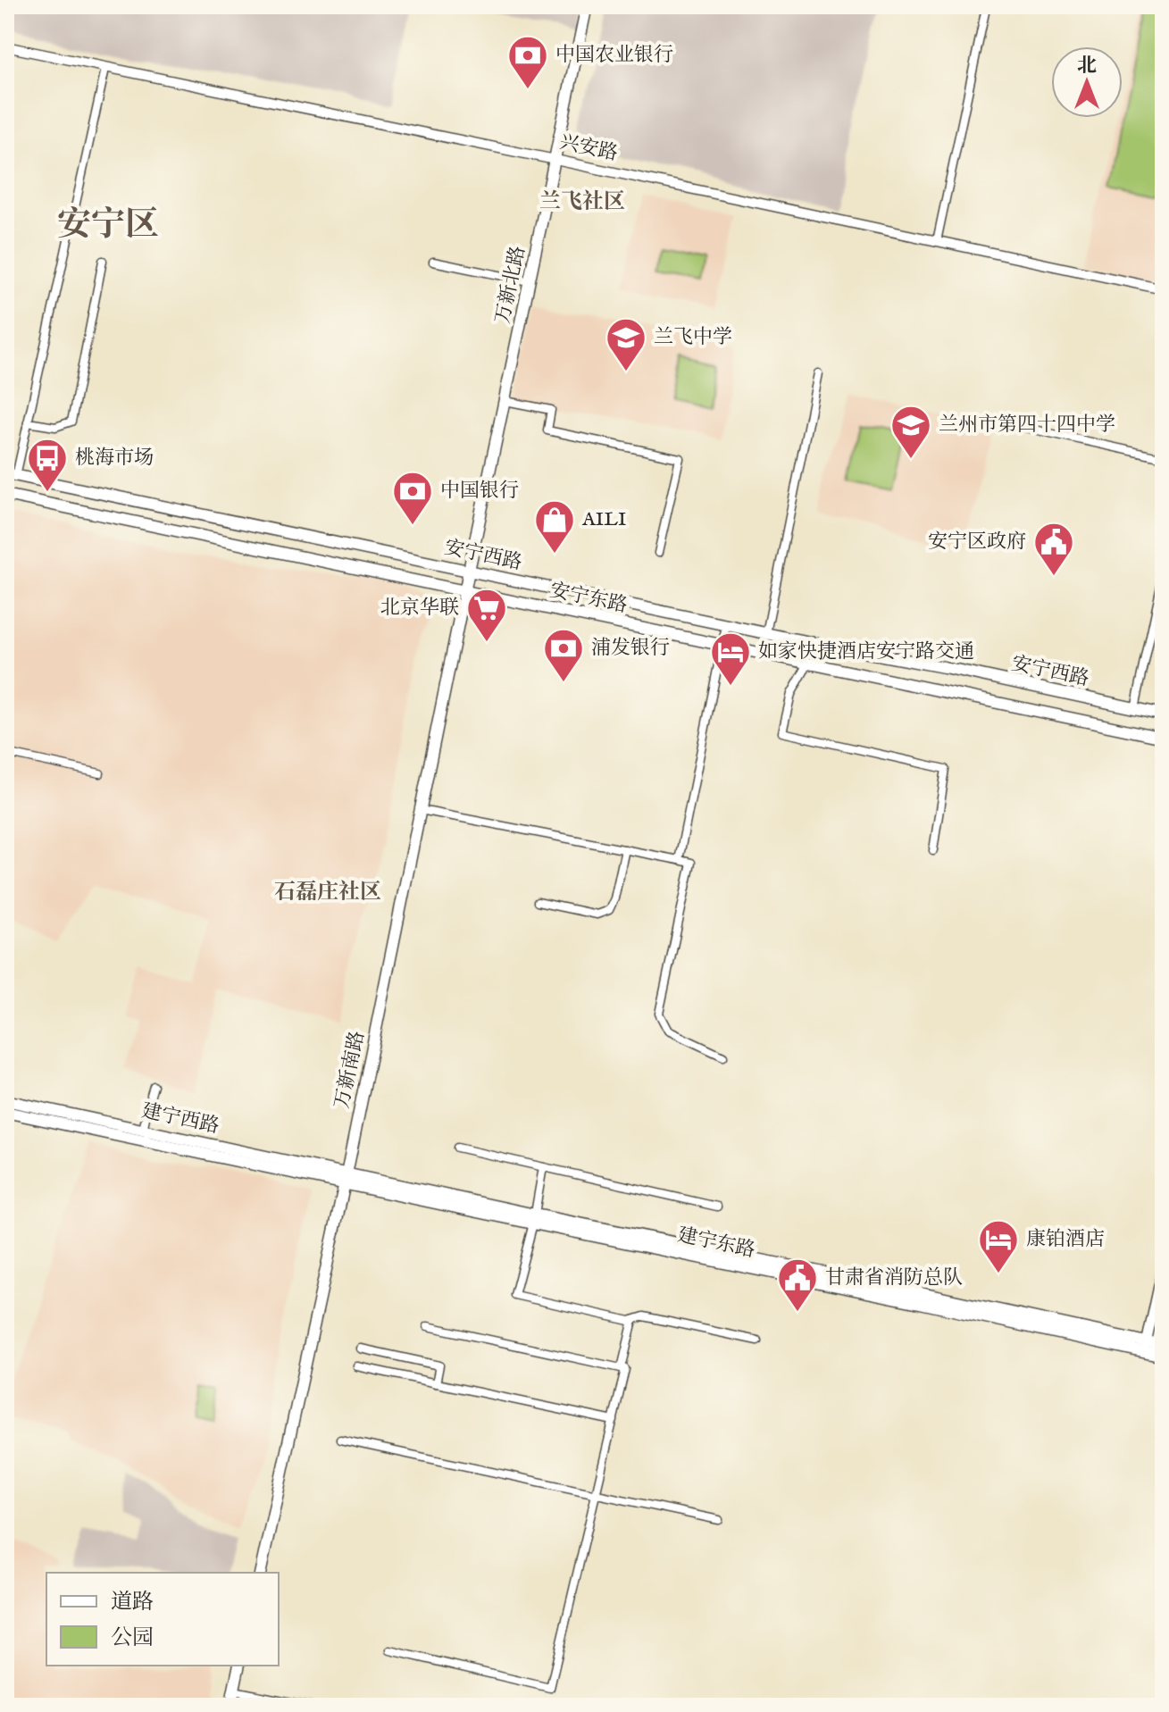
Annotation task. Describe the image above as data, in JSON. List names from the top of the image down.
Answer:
{
  "streets": {
    "main road": [
      "万新北路",
      "安宁西路",
      "安宁东路",
      "万新南路",
      "建宁西路",
      "建宁东路"
    ],
    "street": ["兴安路"]
  },
  "crossings": [
    ["兴安路", "万新北路"],
    ["万新北路", "安宁西路"],
    ["万新北路", "万新南路"],
    ["安宁西路", "万新南路"],
    ["安宁东路", "万新南路"],
    ["万新南路", "建宁西路"],
    ["万新南路", "建宁东路"],
    ["建宁西路", "建宁东路"]
  ],
  "districts": ["兰飞社区", "安宁区", "石磊庄社区"],
  "places": {
    "bank": ["中国农业银行", "中国银行", "浦发银行"],
    "school or university": ["兰飞中学", "兰州市第四十四中学"],
    "bus stop": ["桃海市场"],
    "shop": ["AILI"],
    "public building": ["安宁区政府", "甘肃省消防总队"],
    "supermarket": ["北京华联"],
    "hotel": ["如家快捷酒店安宁路交通", "康铂酒店"]
  },
  "legend": ["道路", "公园"],
  "north": "top"
}
